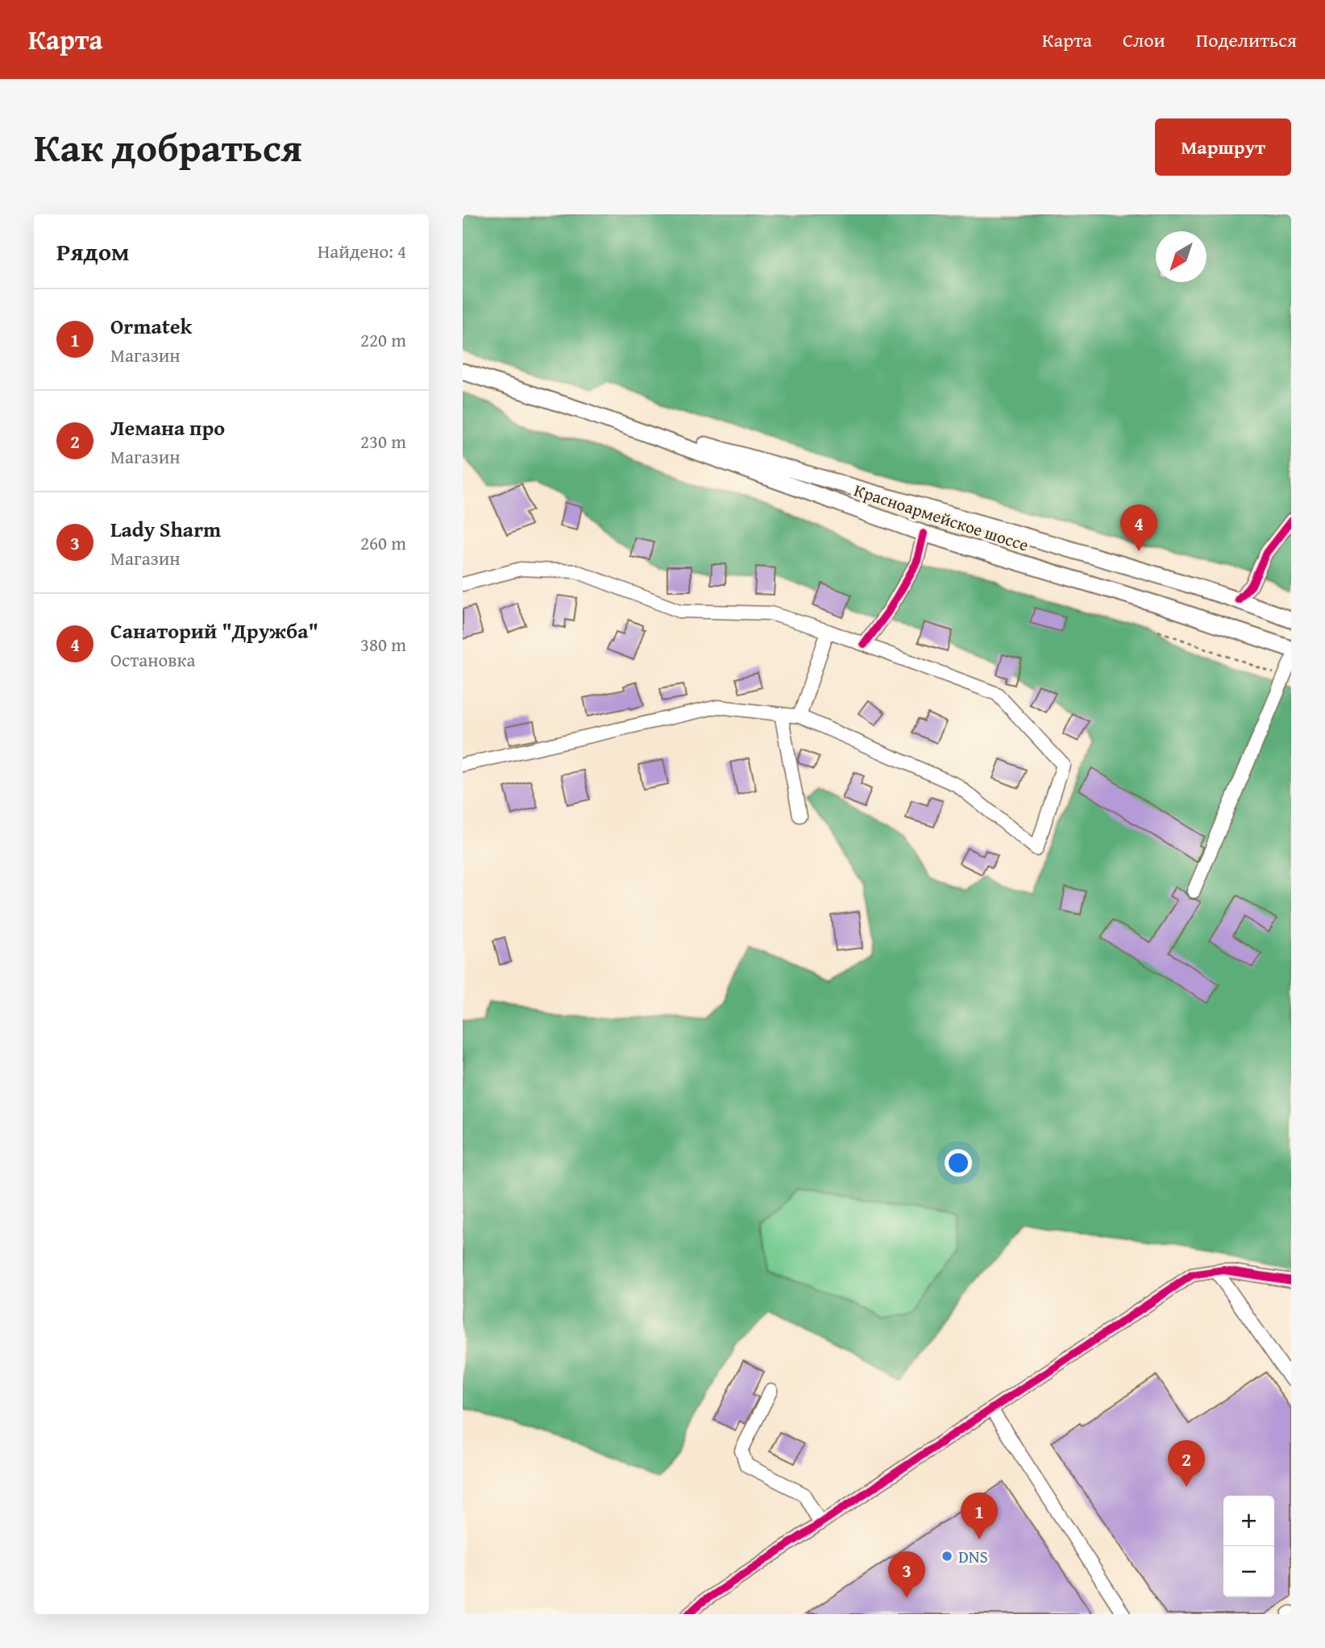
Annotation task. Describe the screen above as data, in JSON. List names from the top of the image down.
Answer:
{
  "streets": {
    "main road": ["Красноармейское шоссе"]
  },
  "places": ["DNS"],
  "north": "bottom left",
  "page": {
    "header": "Карта",
    "nav": ["Карта", "Слои", "Поделиться"],
    "title": "Как добраться",
    "buttons": "Маршрут",
    "heading": ["Рядом", "Найдено: 4"],
    "list": [
      {
        "mark": "1",
        "name": "Ormatek",
        "note": "Магазин",
        "value": "220 m"
      },
      {
        "mark": "2",
        "name": "Лемана про",
        "note": "Магазин",
        "value": "230 m"
      },
      {
        "mark": "3",
        "name": "Lady Sharm",
        "note": "Магазин",
        "value": "260 m"
      },
      {
        "mark": "4",
        "name": "Санаторий \"Дружба\"",
        "note": "Остановка",
        "value": "380 m"
      }
    ],
    "pins": [
      "4",
      "2",
      "1",
      "3"
    ],
    "map_buttons": ["+", "−"]
  }
}
